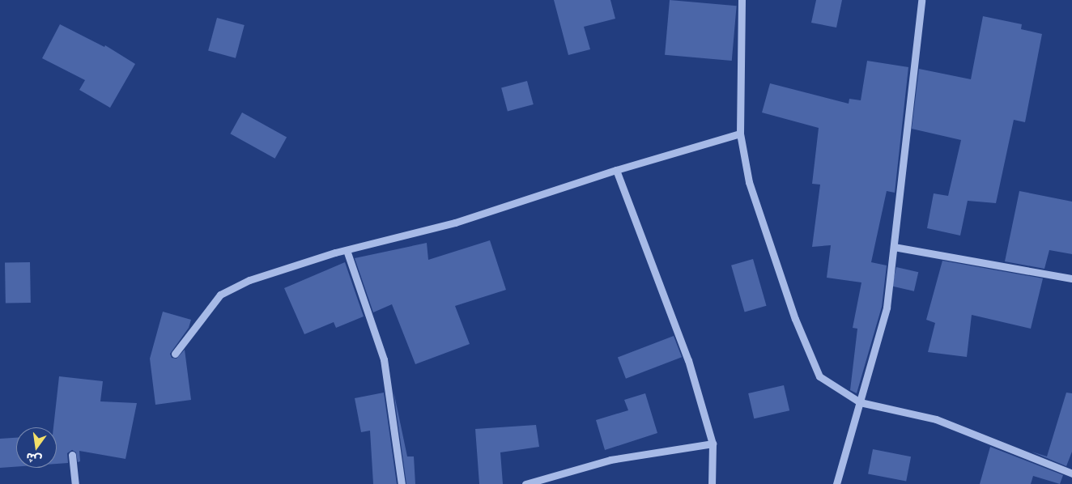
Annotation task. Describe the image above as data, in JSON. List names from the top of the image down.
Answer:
{
  "north": "bottom"
}
